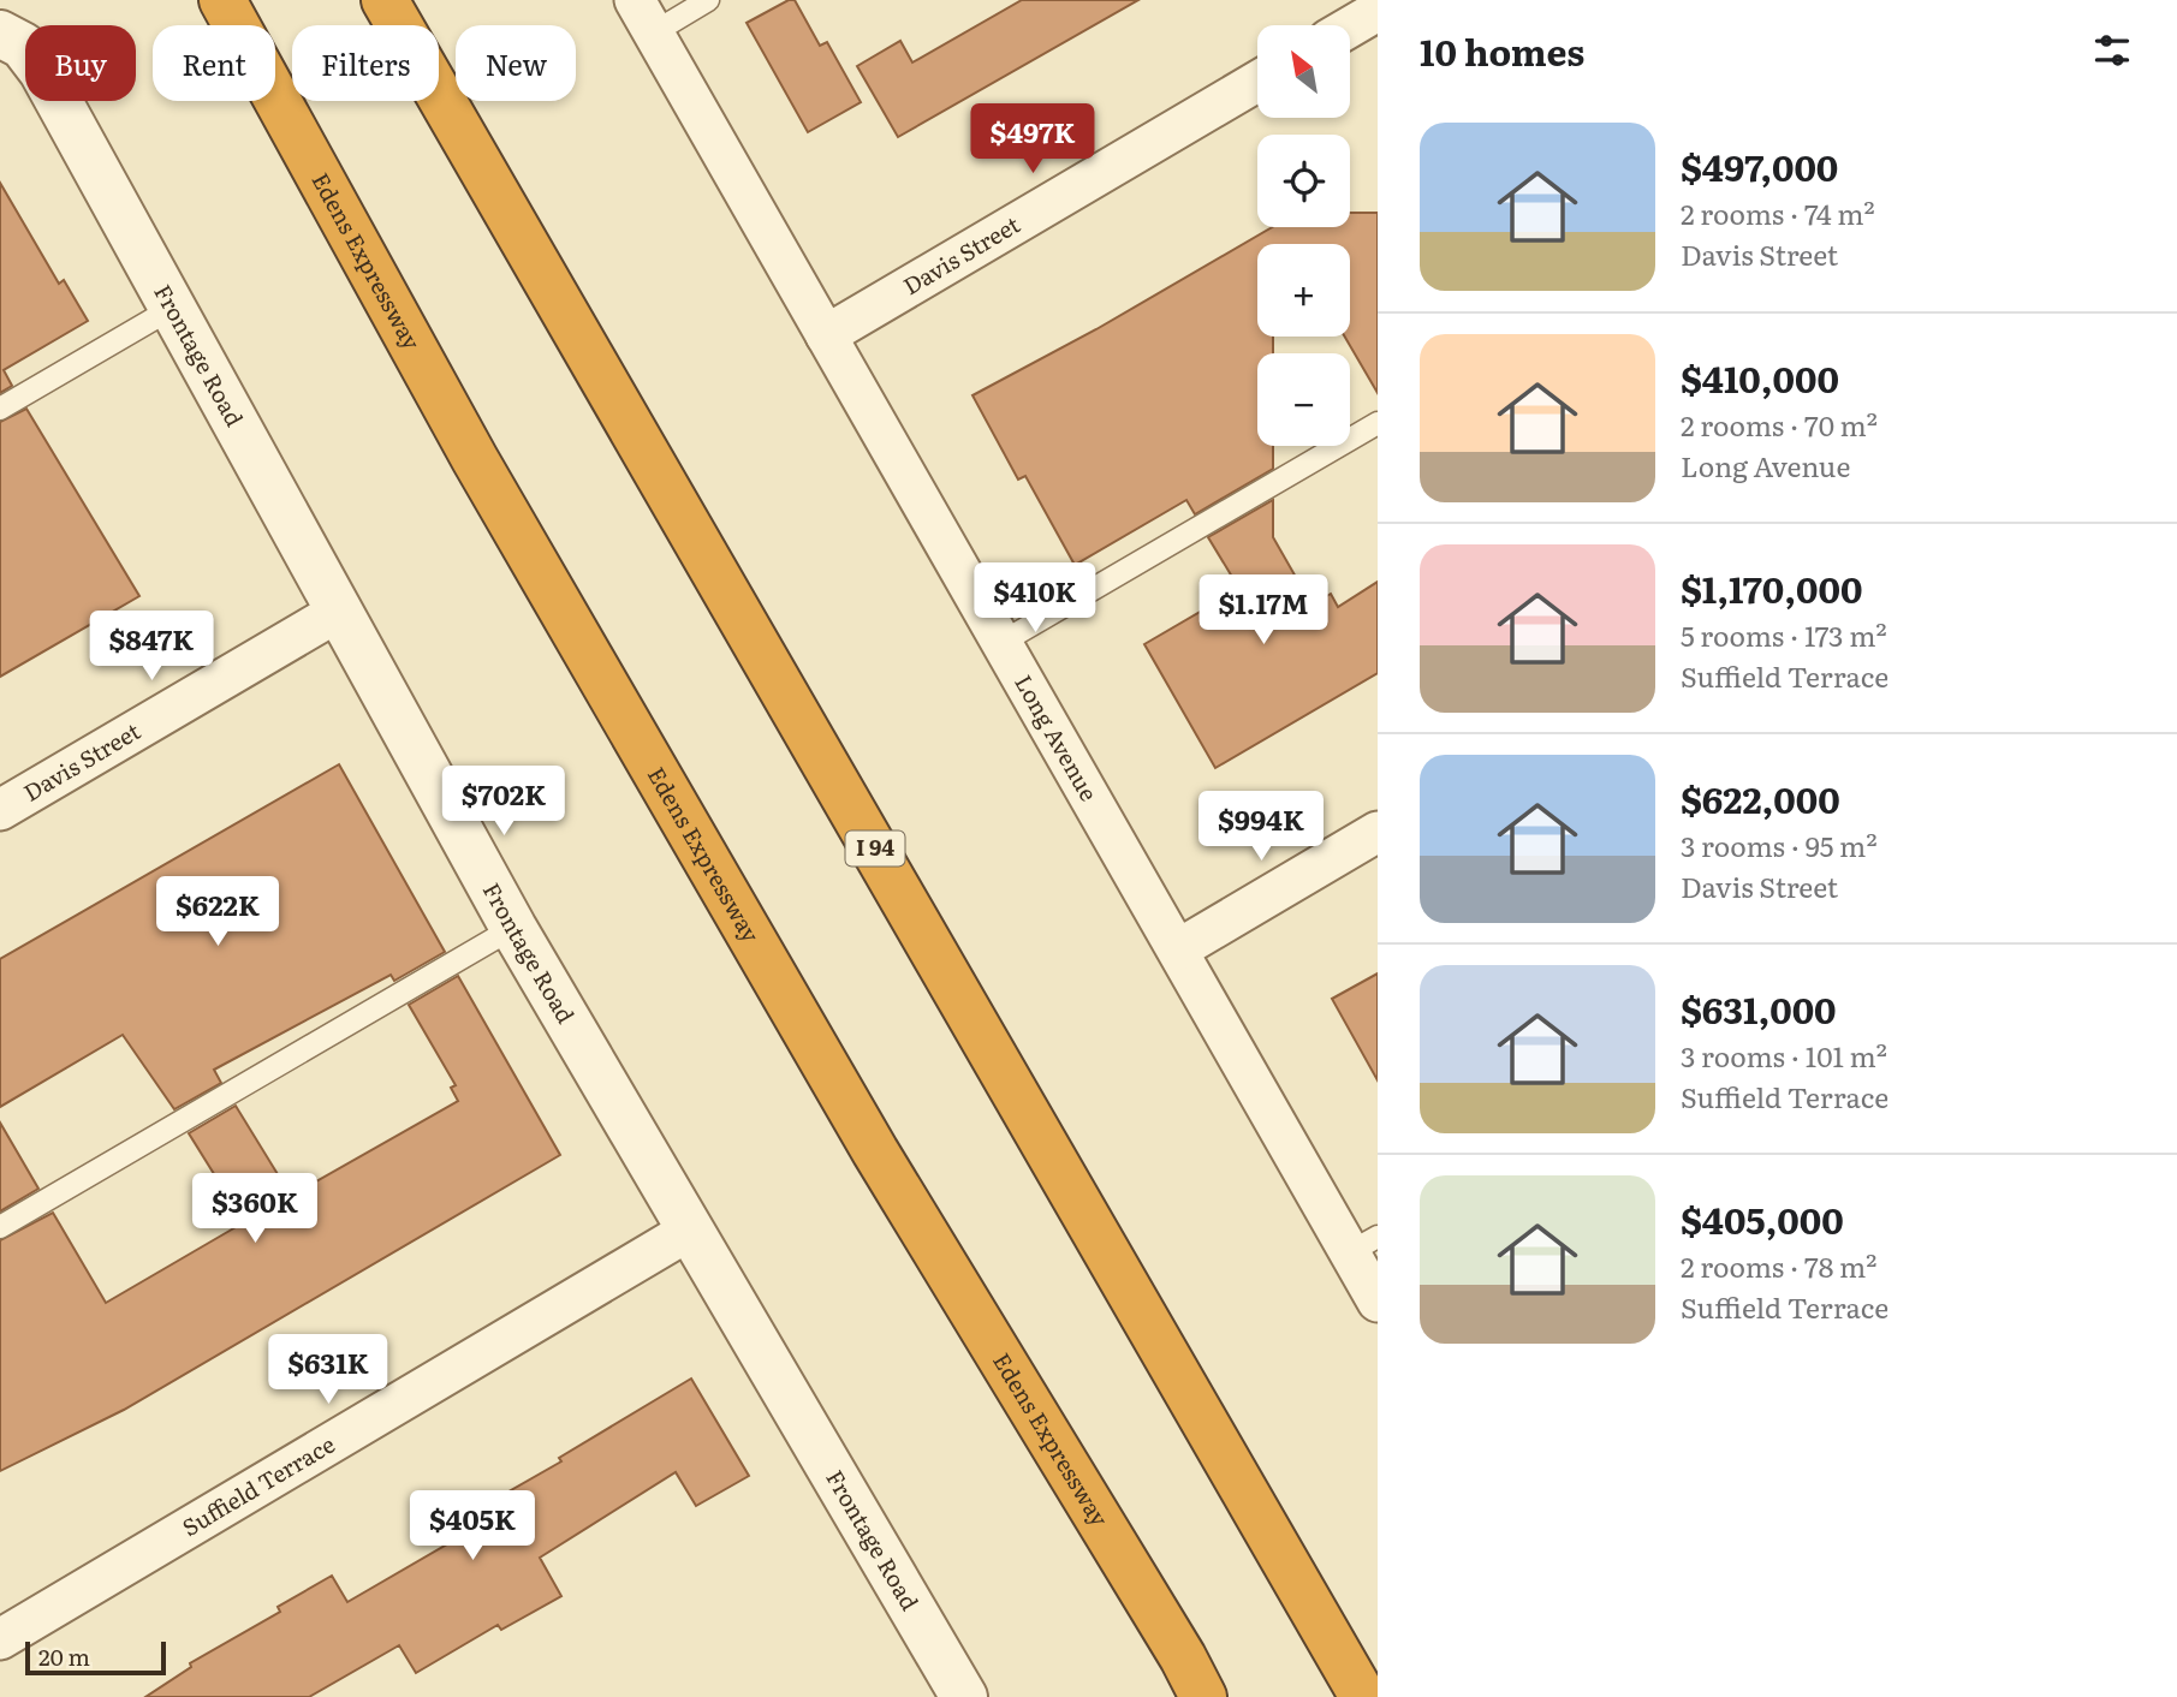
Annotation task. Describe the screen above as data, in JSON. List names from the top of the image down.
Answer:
{
  "streets": {
    "highway": ["Edens Expressway", "I 94"],
    "street": [
      "Davis Street",
      "Frontage Road",
      "Long Avenue",
      "Suffield Terrace"
    ]
  },
  "crossings": [
    ["Davis Street", "Frontage Road"],
    ["Davis Street", "Long Avenue"],
    ["Frontage Road", "Suffield Terrace"]
  ],
  "scale_bar": "20 m",
  "north": "top left",
  "page": {
    "heading": "10 homes",
    "map_buttons": ["+", "−"],
    "chip": [
      "Buy",
      "Rent",
      "Filters",
      "New"
    ],
    "list": [
      {
        "name": "$497,000",
        "note": "2 rooms · 74 m² · Davis Street"
      },
      {
        "name": "$410,000",
        "note": "2 rooms · 70 m² · Long Avenue"
      },
      {
        "name": "$1,170,000",
        "note": "5 rooms · 173 m² · Suffield Terrace"
      },
      {
        "name": "$622,000",
        "note": "3 rooms · 95 m² · Davis Street"
      },
      {
        "name": "$631,000",
        "note": "3 rooms · 101 m² · Suffield Terrace"
      },
      {
        "name": "$405,000",
        "note": "2 rooms · 78 m² · Suffield Terrace"
      }
    ],
    "price": [
      "$497K",
      "$410K",
      "$1.17M",
      "$847K",
      "$702K",
      "$994K",
      "$622K",
      "$360K",
      "$631K",
      "$405K"
    ],
    "scale": "20 m"
  }
}
